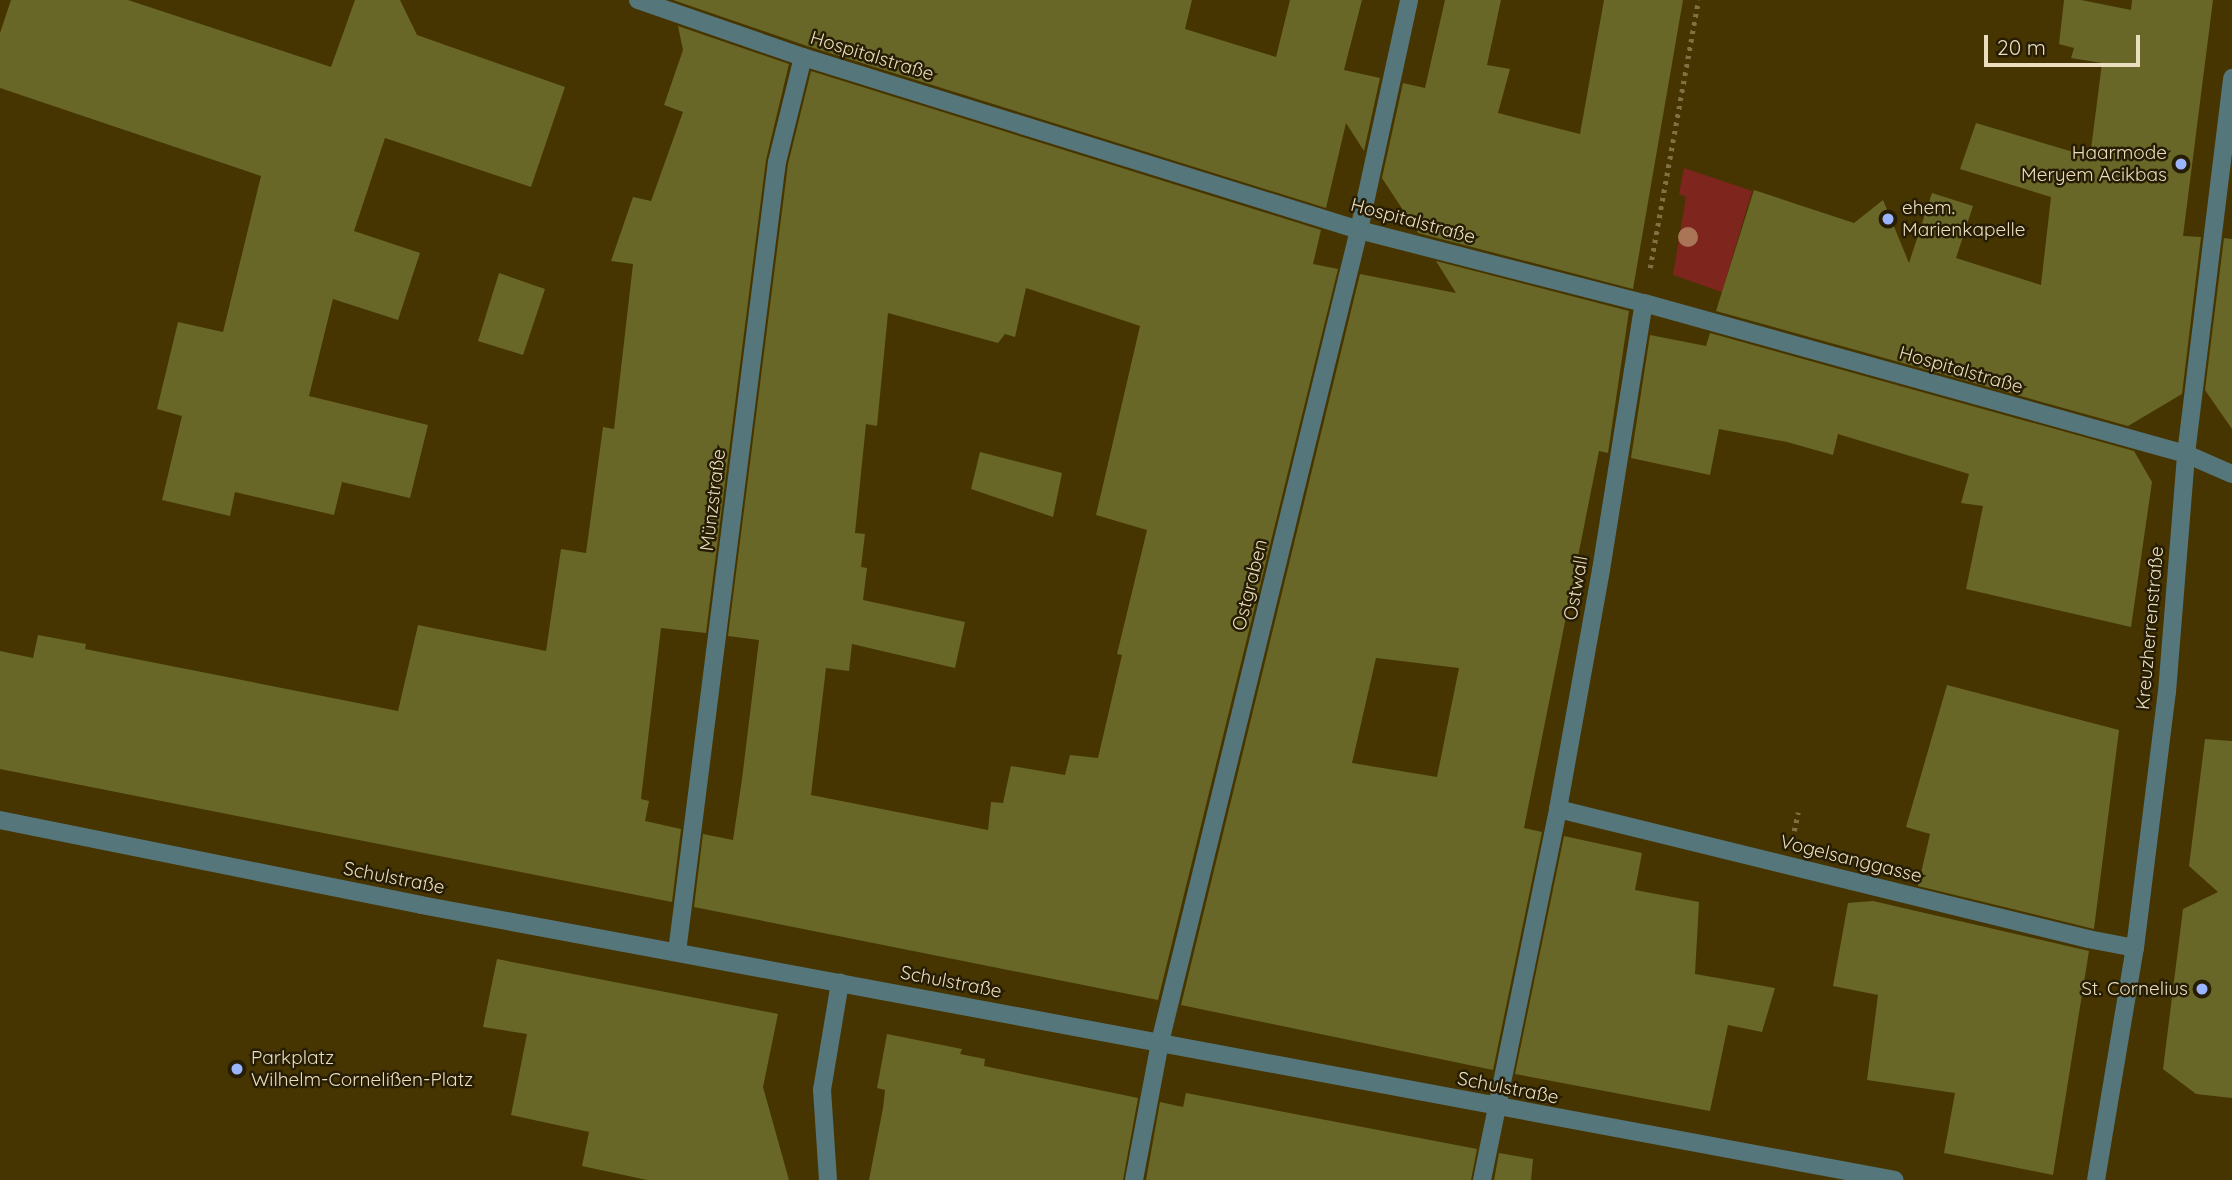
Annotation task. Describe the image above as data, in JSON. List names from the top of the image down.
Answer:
{
  "streets": {
    "street": [
      "Hospitalstraße",
      "Münzstraße",
      "Ostgraben",
      "Ostwall",
      "Kreuzherrenstraße",
      "Vogelsanggasse",
      "Schulstraße"
    ]
  },
  "crossings": [
    ["Hospitalstraße", "Münzstraße"],
    ["Hospitalstraße", "Ostgraben"],
    ["Hospitalstraße", "Ostwall"],
    ["Hospitalstraße", "Kreuzherrenstraße"],
    ["Münzstraße", "Schulstraße"],
    ["Ostgraben", "Schulstraße"],
    ["Ostwall", "Vogelsanggasse"],
    ["Ostwall", "Schulstraße"],
    ["Kreuzherrenstraße", "Vogelsanggasse"]
  ],
  "places": [
    "Haarmode Meryem Acikbas",
    "ehem. Marienkapelle",
    "St. Cornelius",
    "Parkplatz Wilhelm-Cornelißen-Platz"
  ],
  "scale_bar": "20 m"
}
